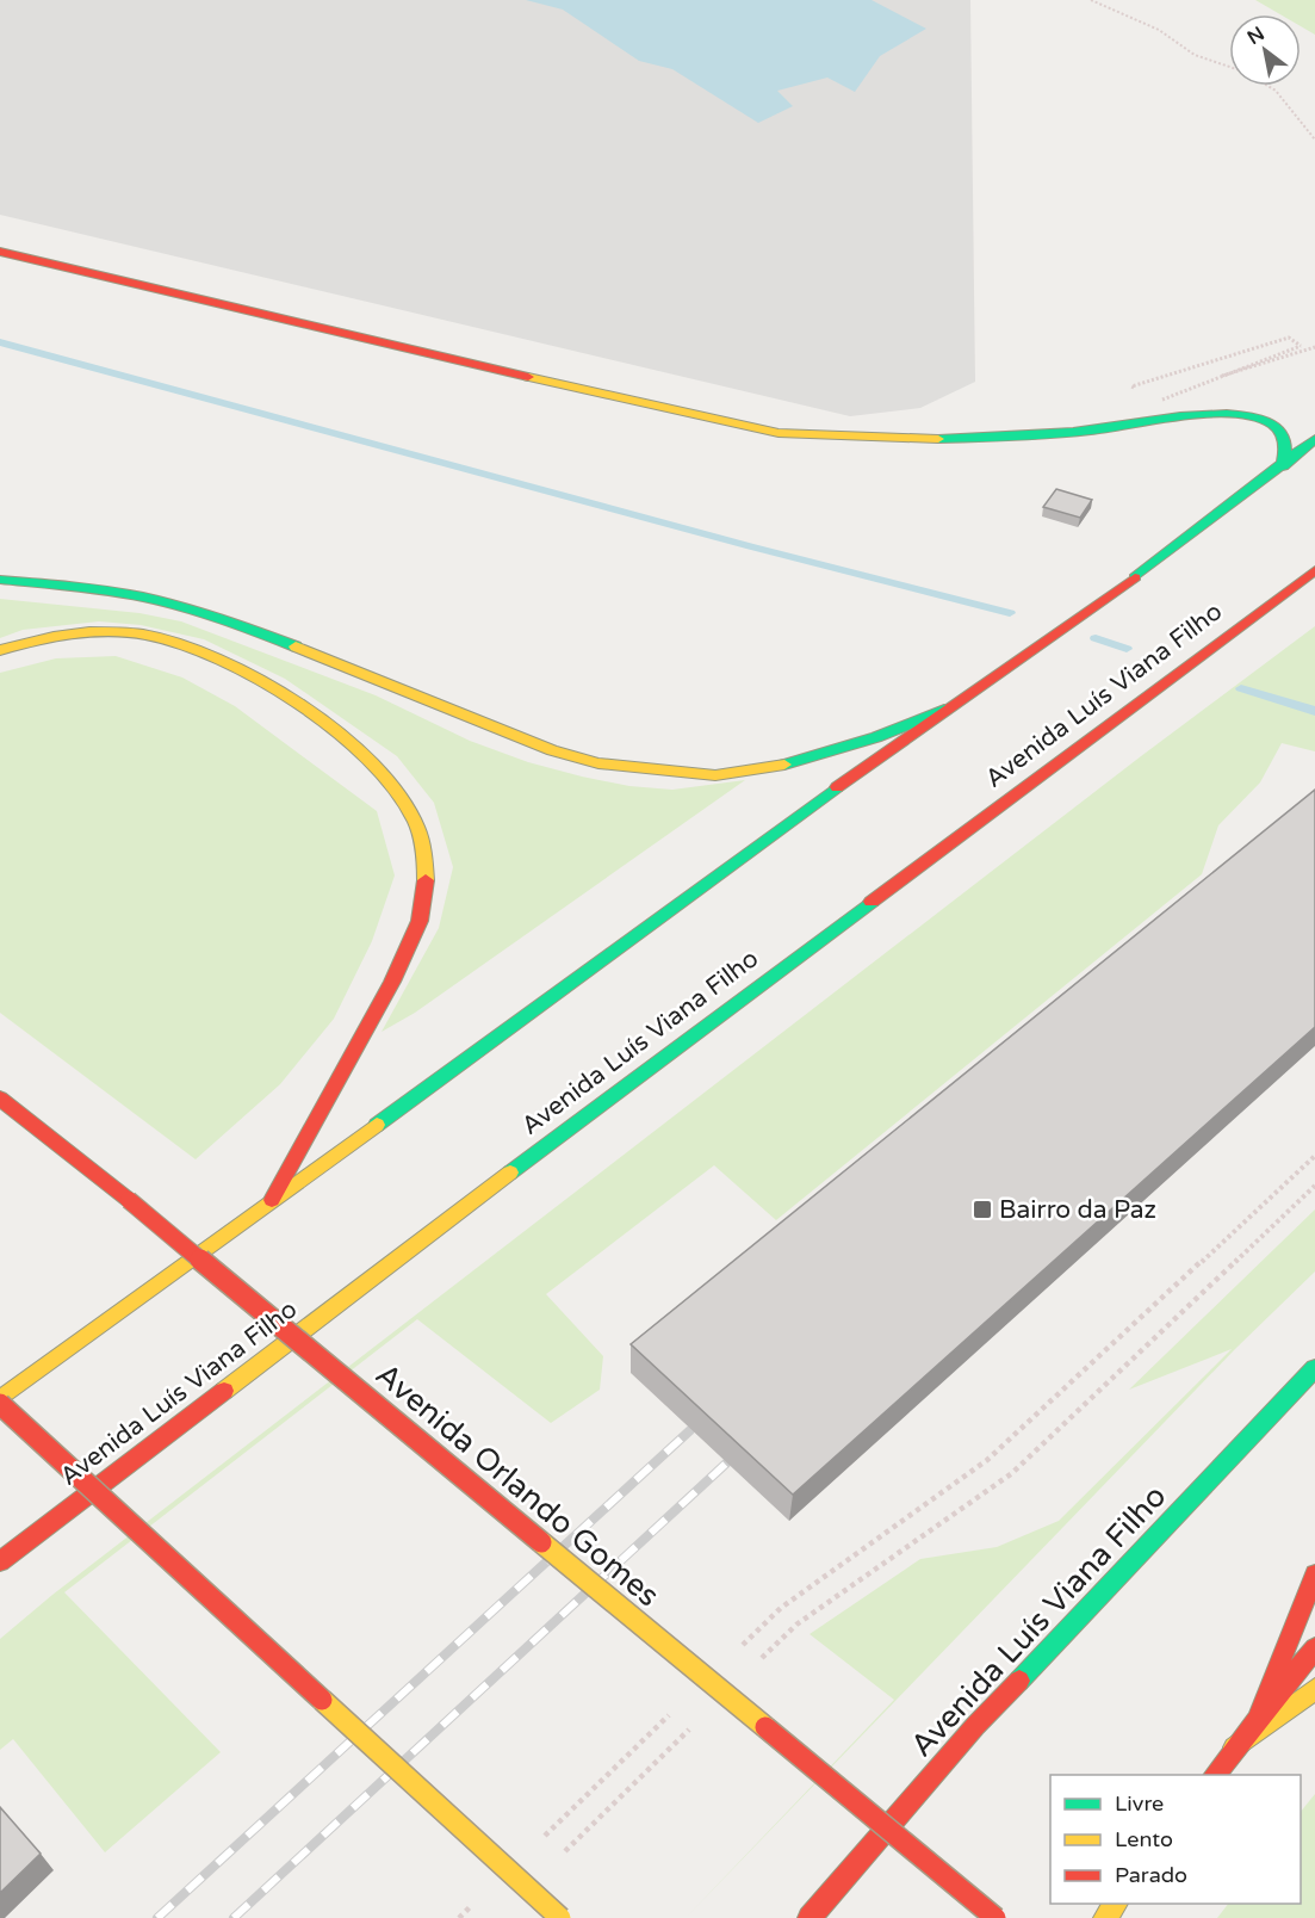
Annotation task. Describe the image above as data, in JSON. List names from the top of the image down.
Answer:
{
  "streets": {
    "main road": ["Avenida Luís Viana Filho", "Avenida Orlando Gomes"]
  },
  "places": {
    "transit": ["Bairro da Paz"]
  },
  "legend": ["Livre", "Lento", "Parado"],
  "north": "top left"
}
